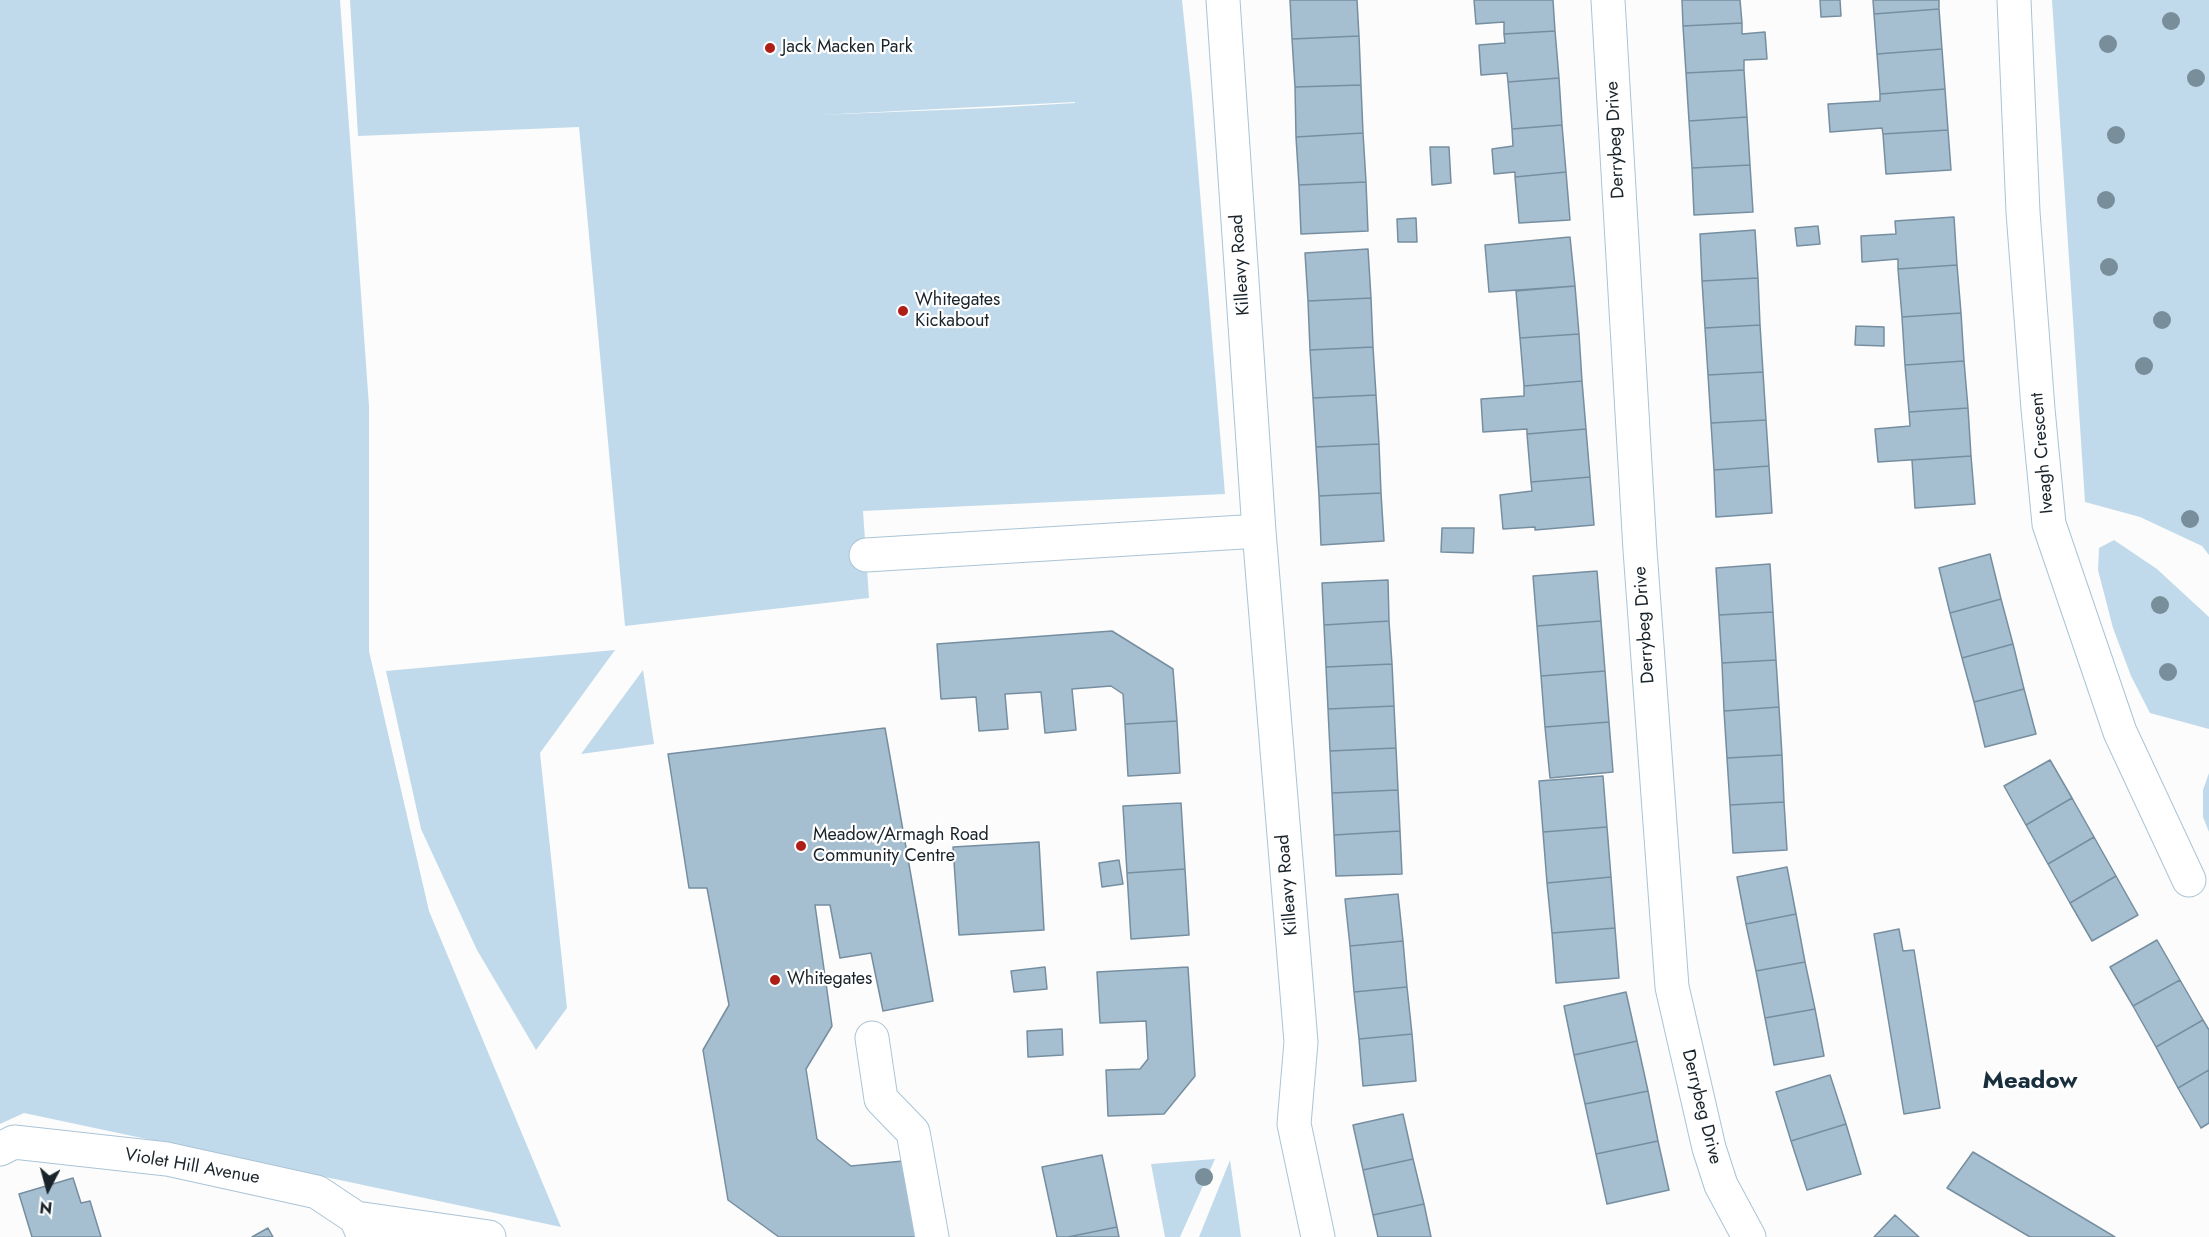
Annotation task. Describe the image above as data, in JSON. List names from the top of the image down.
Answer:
{
  "streets": {
    "street": [
      "Derrybeg Drive",
      "Killeavy Road",
      "Iveagh Crescent",
      "Violet Hill Avenue"
    ]
  },
  "districts": ["Meadow"],
  "places": [
    "Jack Macken Park",
    "Whitegates Kickabout",
    "Meadow/Armagh Road Community Centre",
    "Whitegates"
  ],
  "north": "bottom"
}
